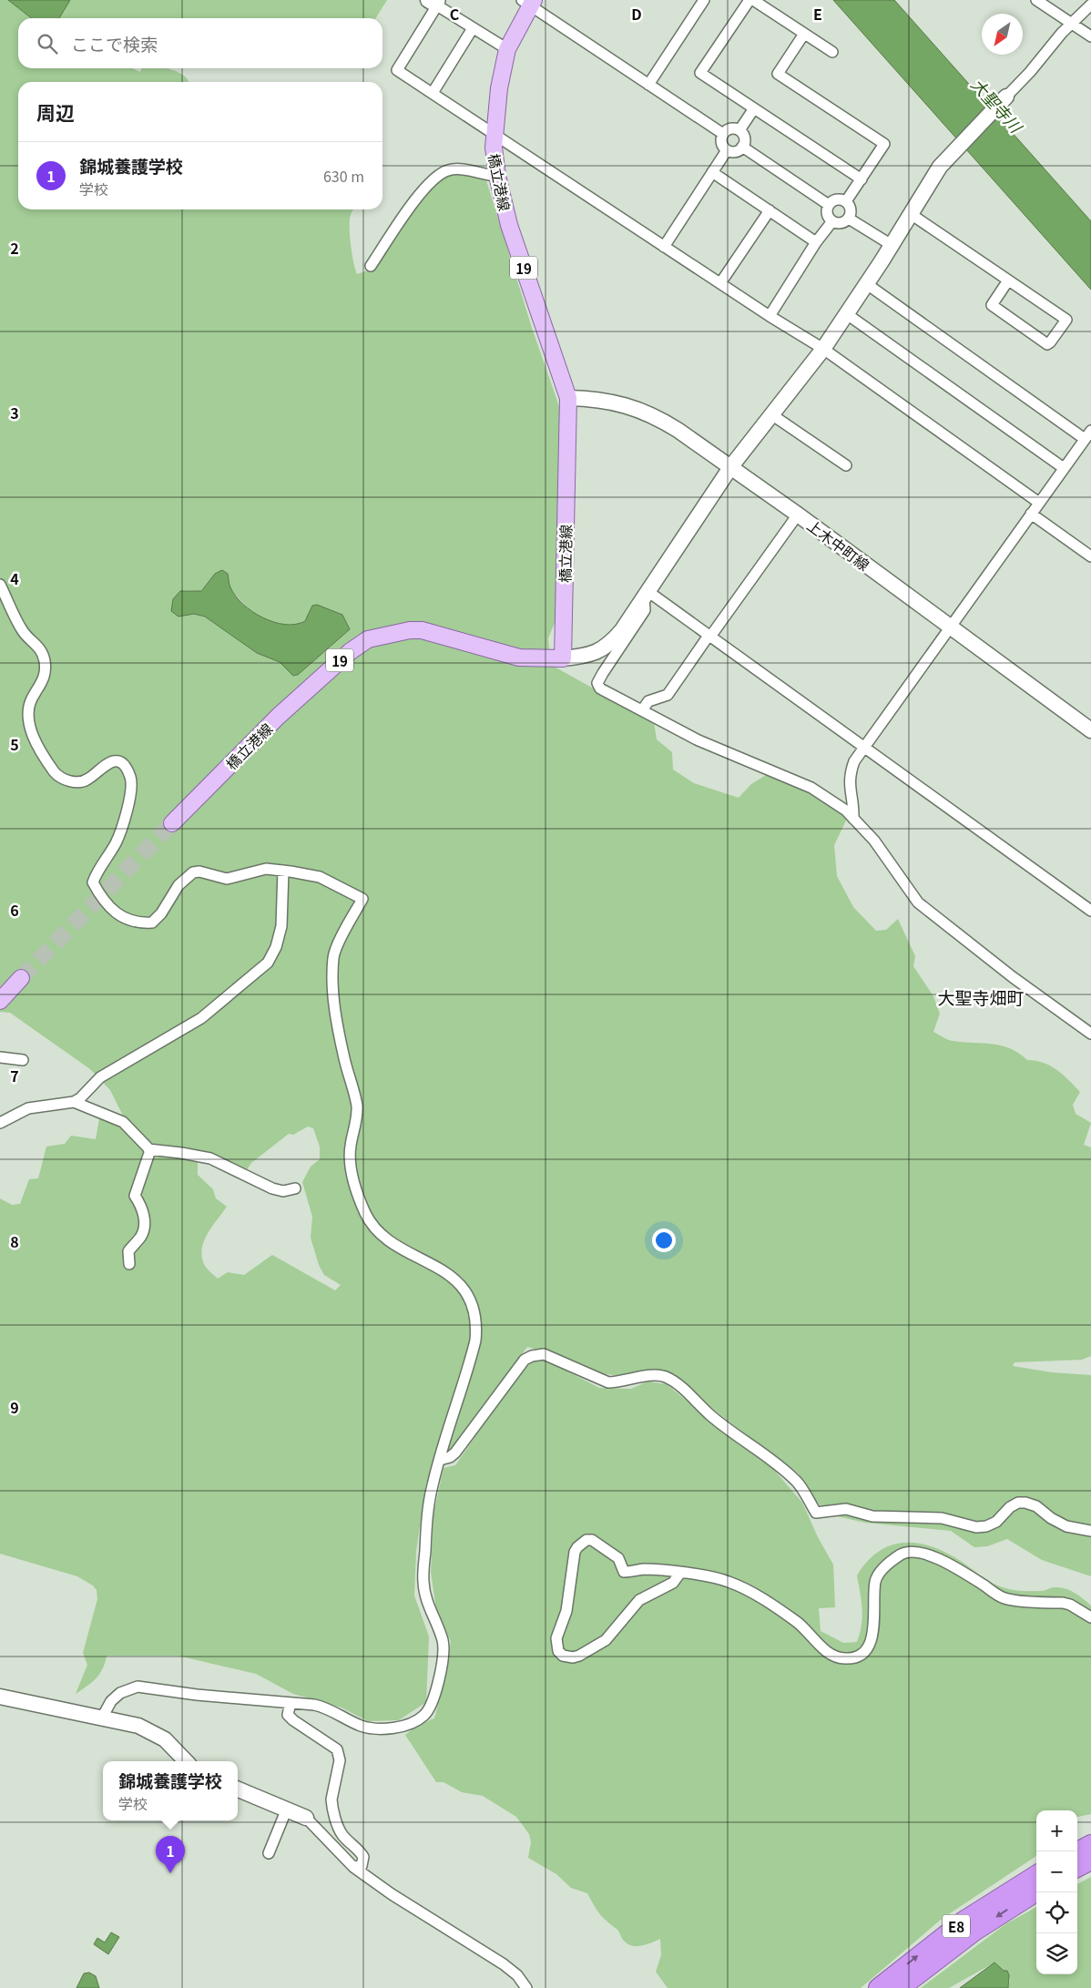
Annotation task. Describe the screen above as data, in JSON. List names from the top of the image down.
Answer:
{
  "streets": {
    "highway": ["E8"],
    "main road": ["橋立港線", "19"],
    "street": ["上木中町線"]
  },
  "crossings": [
    ["橋立港線", "上木中町線"]
  ],
  "districts": ["大聖寺畑町"],
  "water": ["大聖寺川"],
  "north": "bottom left",
  "page": {
    "search": "ここで検索",
    "heading": "周辺",
    "list": [
      {
        "mark": "1",
        "name": "錦城養護学校",
        "note": "学校",
        "value": "630 m"
      }
    ],
    "popup": ["錦城養護学校", "学校"],
    "map_buttons": ["+", "−"],
    "pins": "1"
  },
  "grid": {
    "columns": ["C", "D", "E"],
    "rows": [
      "2",
      "3",
      "4",
      "5",
      "6",
      "7",
      "8",
      "9"
    ]
  }
}
